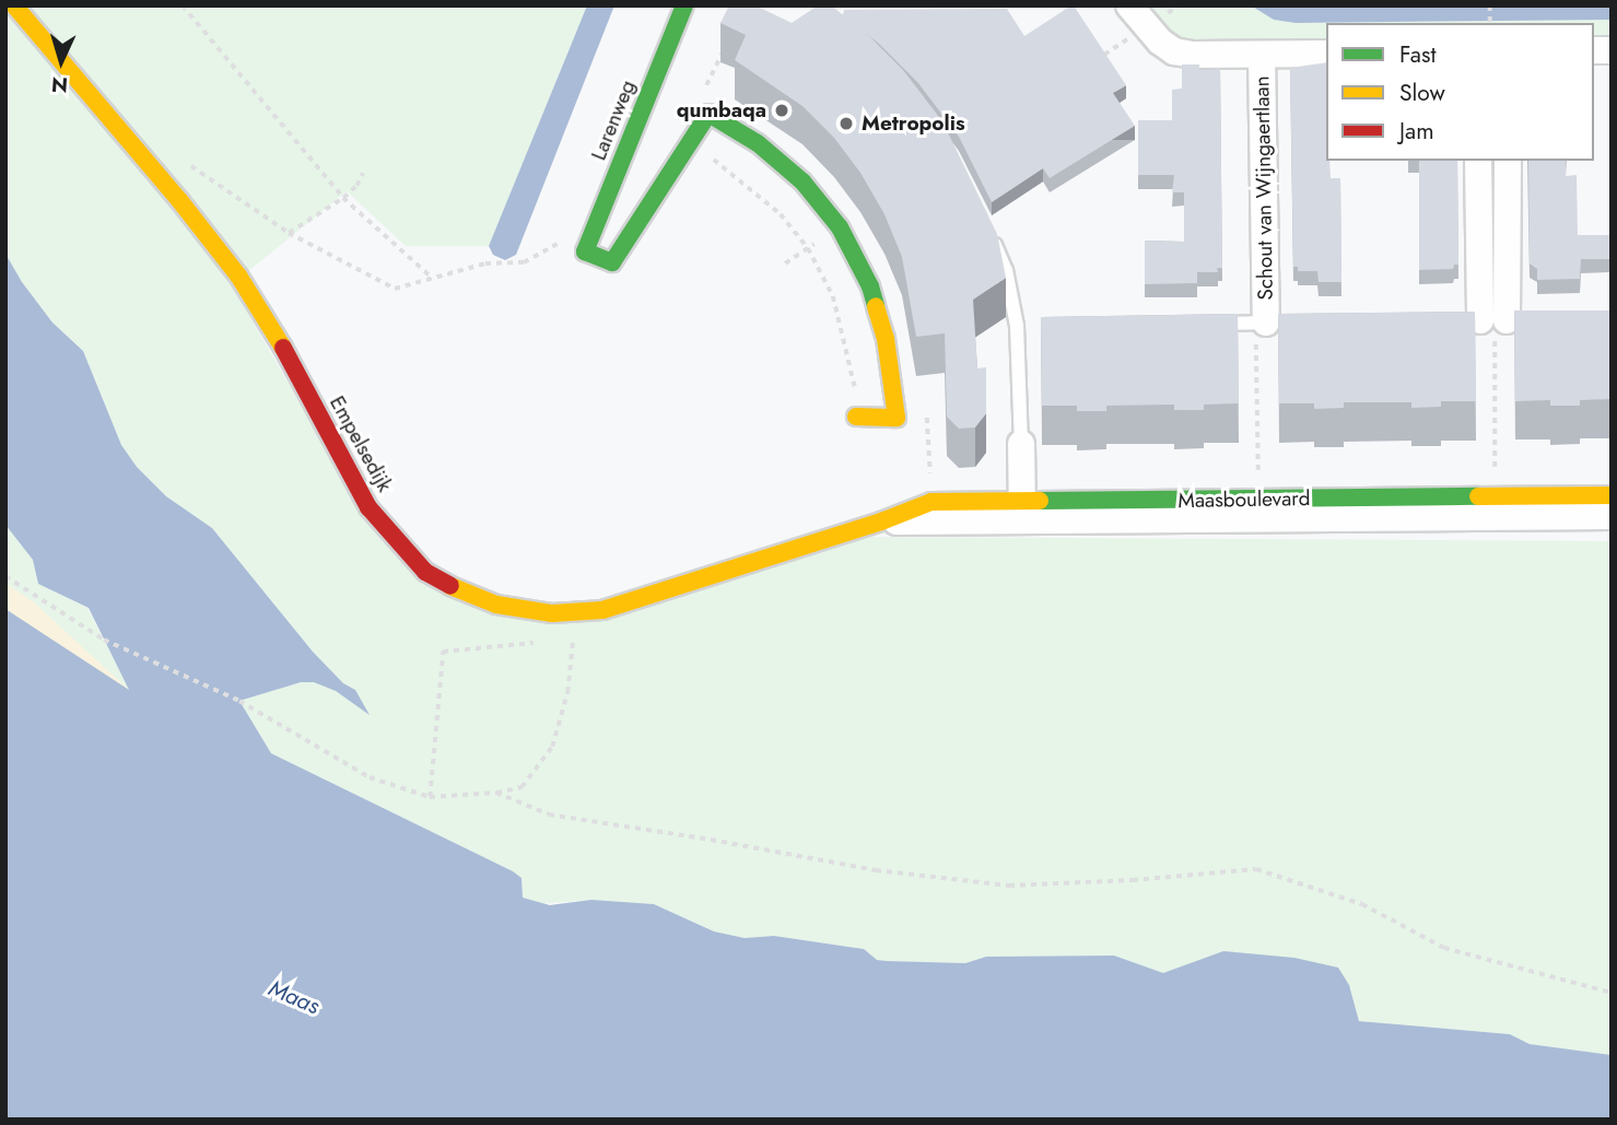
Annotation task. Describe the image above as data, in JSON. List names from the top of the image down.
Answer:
{
  "streets": {
    "street": [
      "Larenweg",
      "Schout van Wijngaertlaan",
      "Empelsedijk",
      "Maasboulevard"
    ]
  },
  "crossings": [
    ["Empelsedijk", "Maasboulevard"]
  ],
  "water": ["Maas"],
  "places": ["qumbaqa", "Metropolis"],
  "legend": ["Fast", "Slow", "Jam"],
  "north": "bottom"
}
